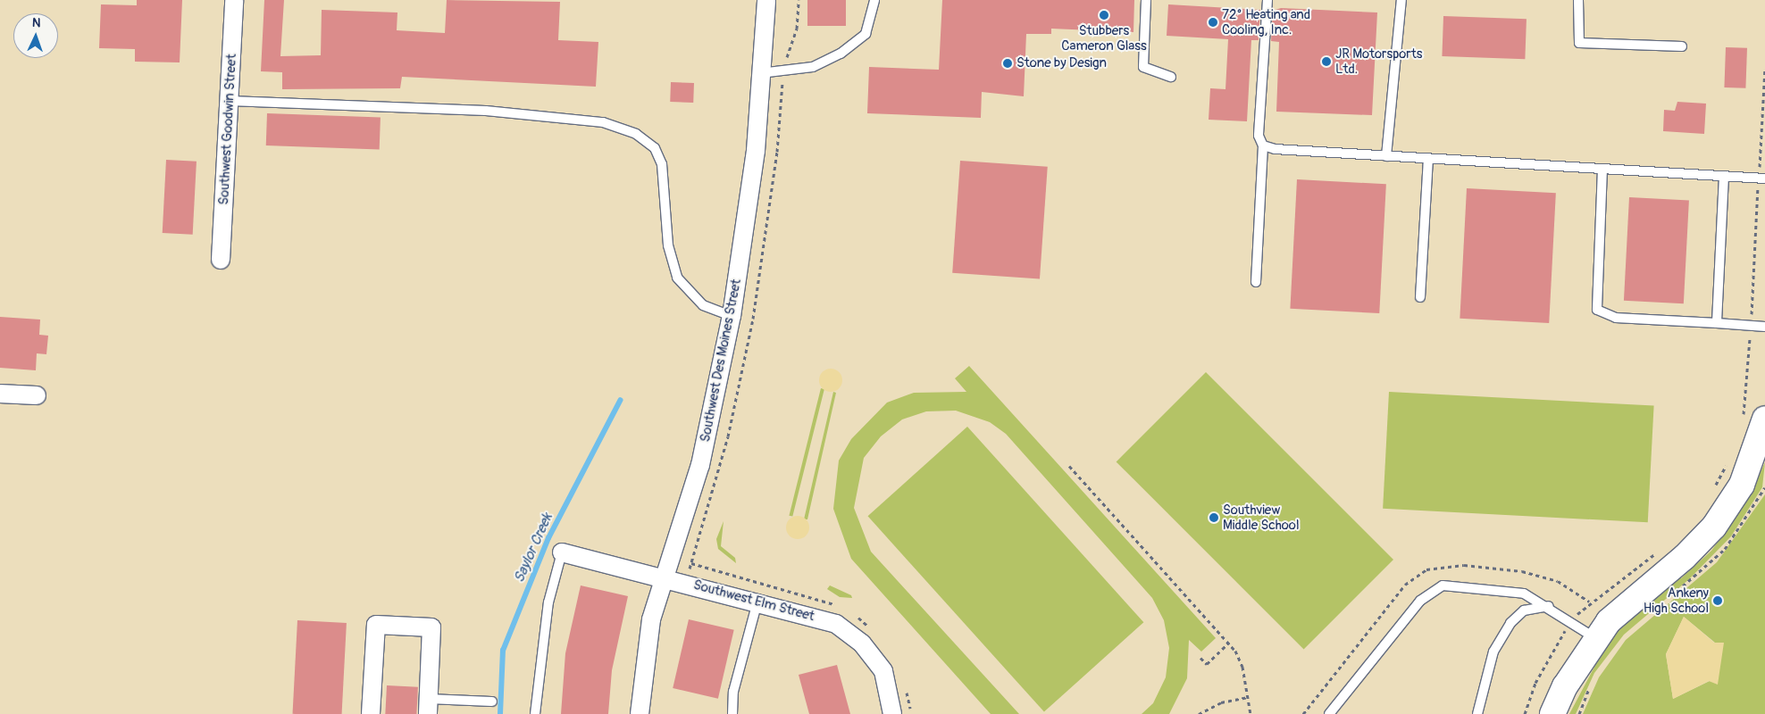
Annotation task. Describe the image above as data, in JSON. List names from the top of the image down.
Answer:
{
  "streets": {
    "street": ["Southwest Goodwin Street", "Southwest Des Moines Street", "Southwest Elm Street"]
  },
  "crossings": [
    ["Southwest Des Moines Street", "Southwest Elm Street"]
  ],
  "water": ["Saylor Creek"],
  "places": [
    "Stubbers Cameron Glass",
    "72° Heating and Cooling, Inc.",
    "JR Motorsports Ltd.",
    "Stone by Design",
    "Southview Middle School",
    "Ankeny High School"
  ],
  "north": "top"
}
